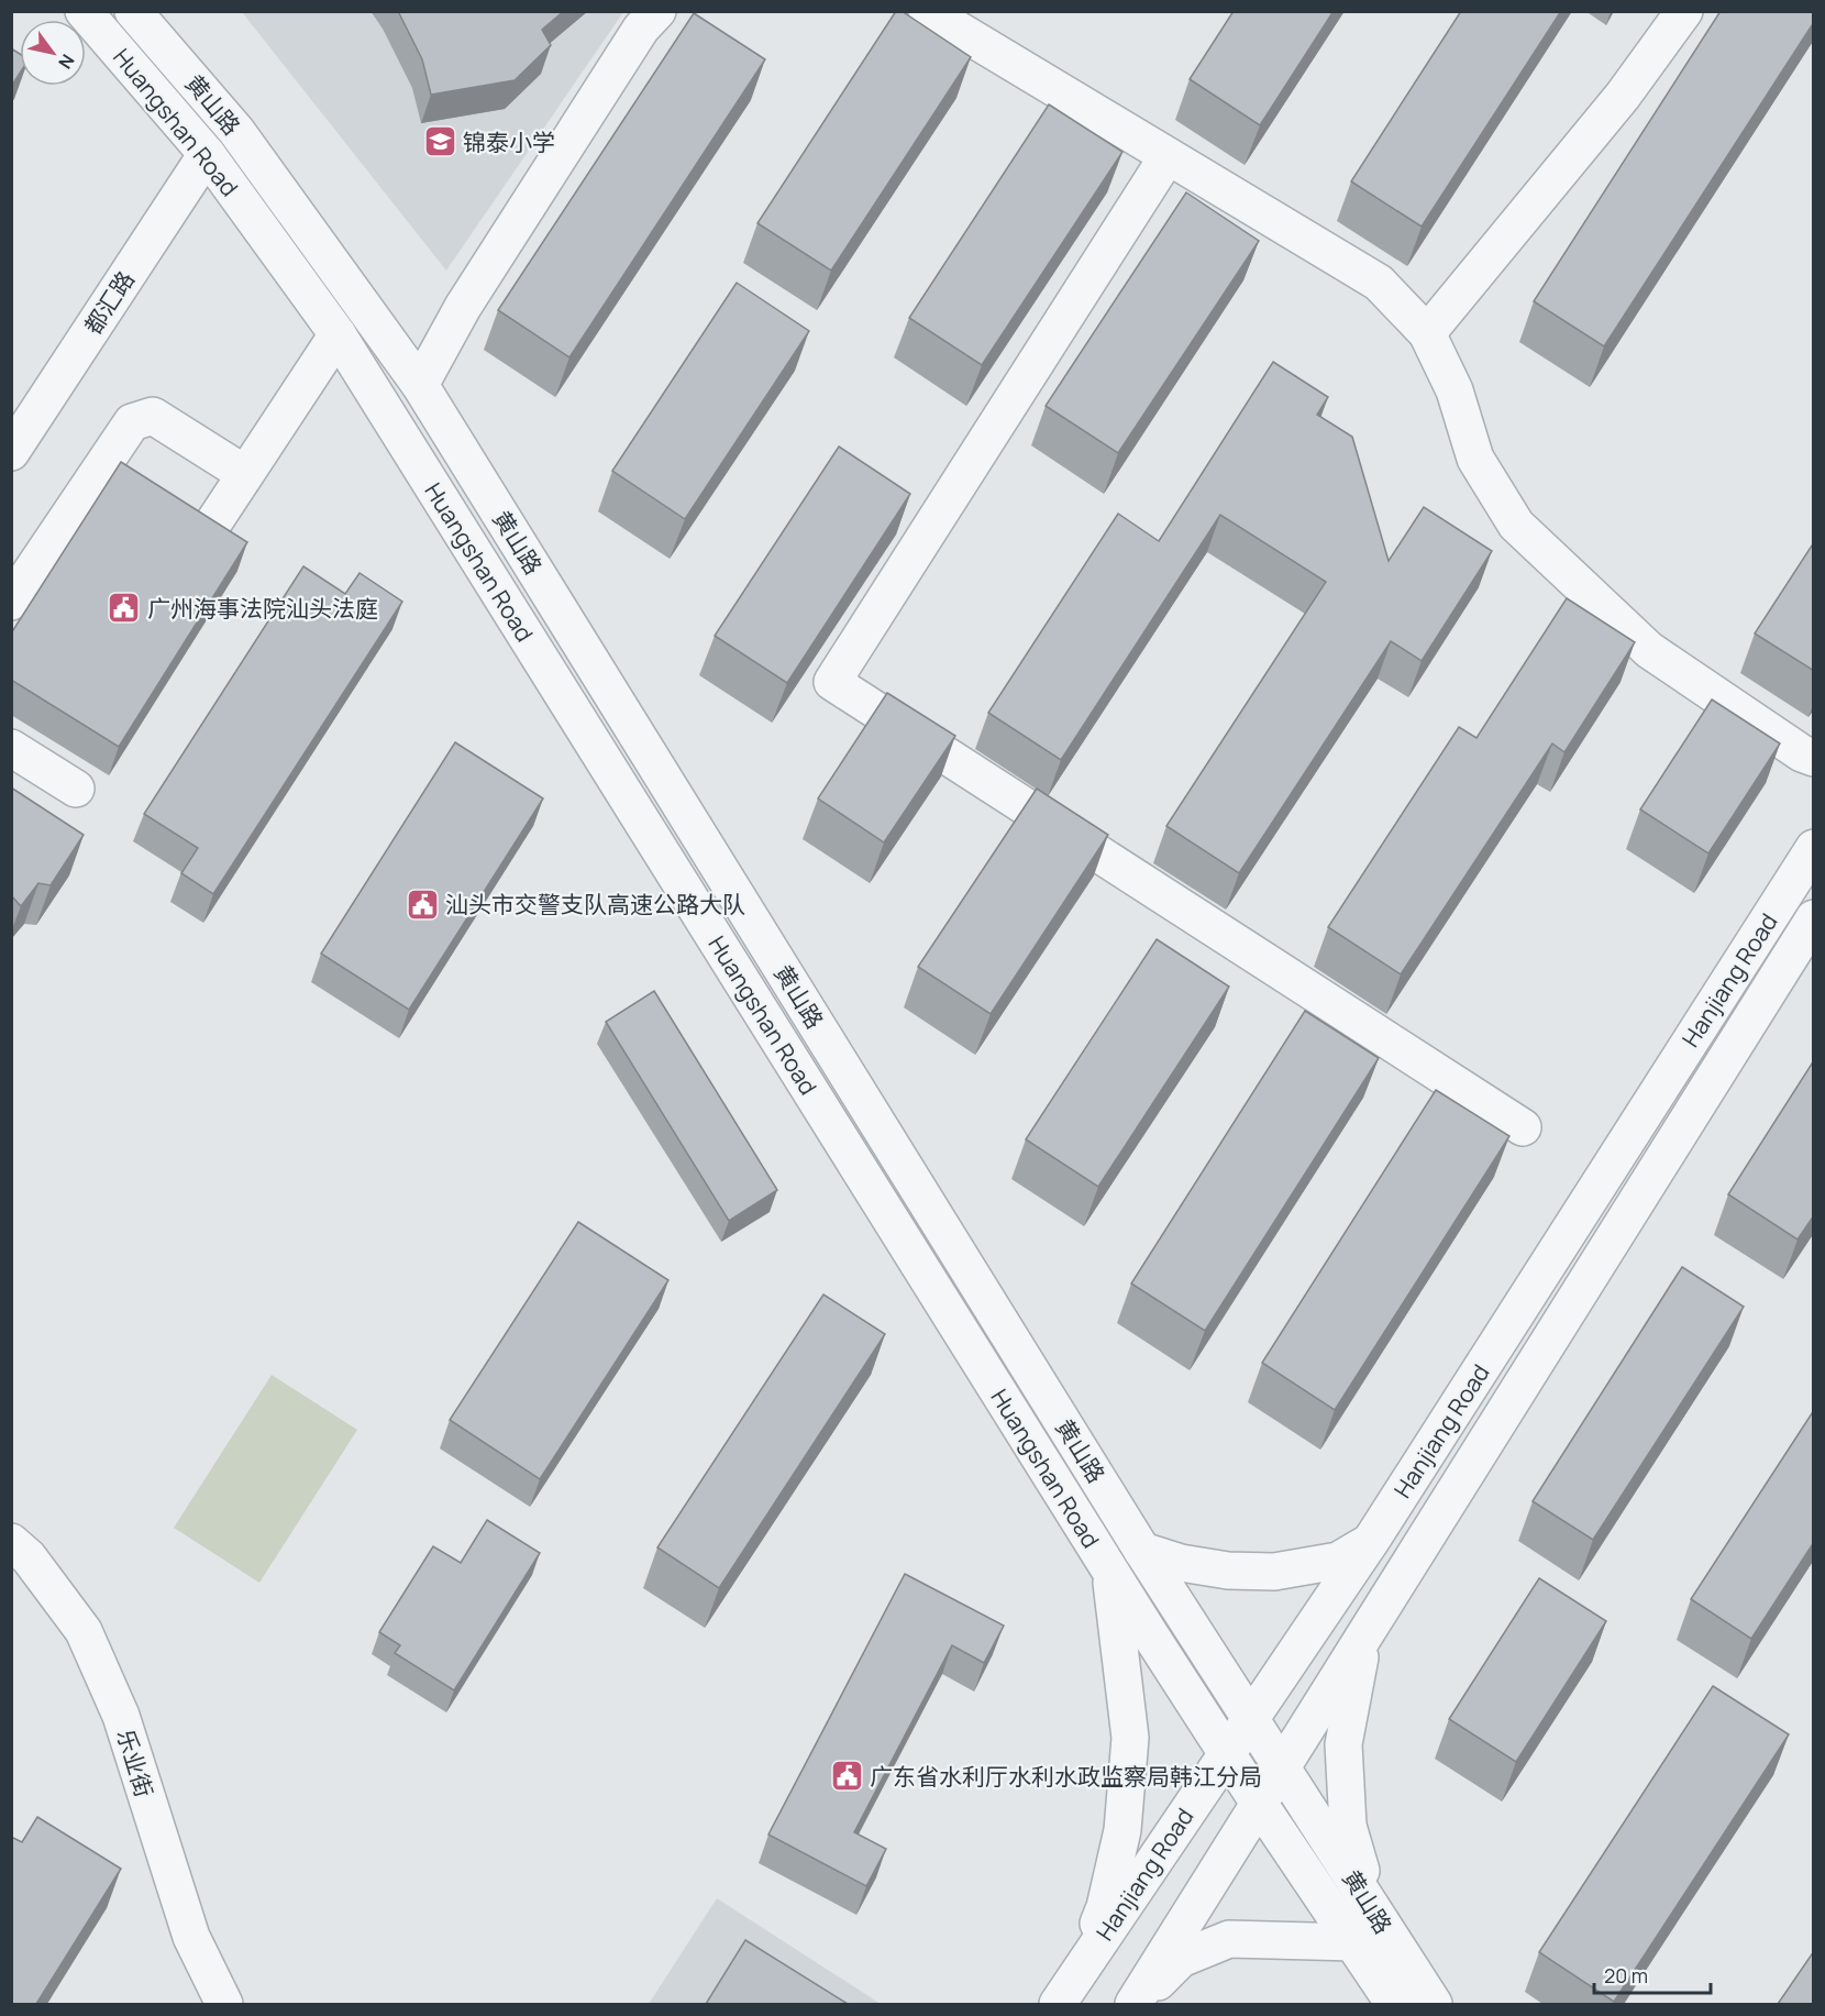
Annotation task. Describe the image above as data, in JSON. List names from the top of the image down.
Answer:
{
  "streets": {
    "street": [
      "黄山路",
      "Huangshan Road",
      "都汇路",
      "Hanjiang Road",
      "乐业街"
    ]
  },
  "crossings": [
    ["黄山路", "Hanjiang Road"],
    ["Huangshan Road", "都汇路"],
    ["Huangshan Road", "Hanjiang Road"]
  ],
  "places": {
    "school or university": ["锦泰小学"],
    "public building": ["广州海事法院汕头法庭", "汕头市交警支队高速公路大队", "广东省水利厅水利水政监察局韩江分局"]
  },
  "scale_bar": "20 m",
  "north": "bottom right"
}
